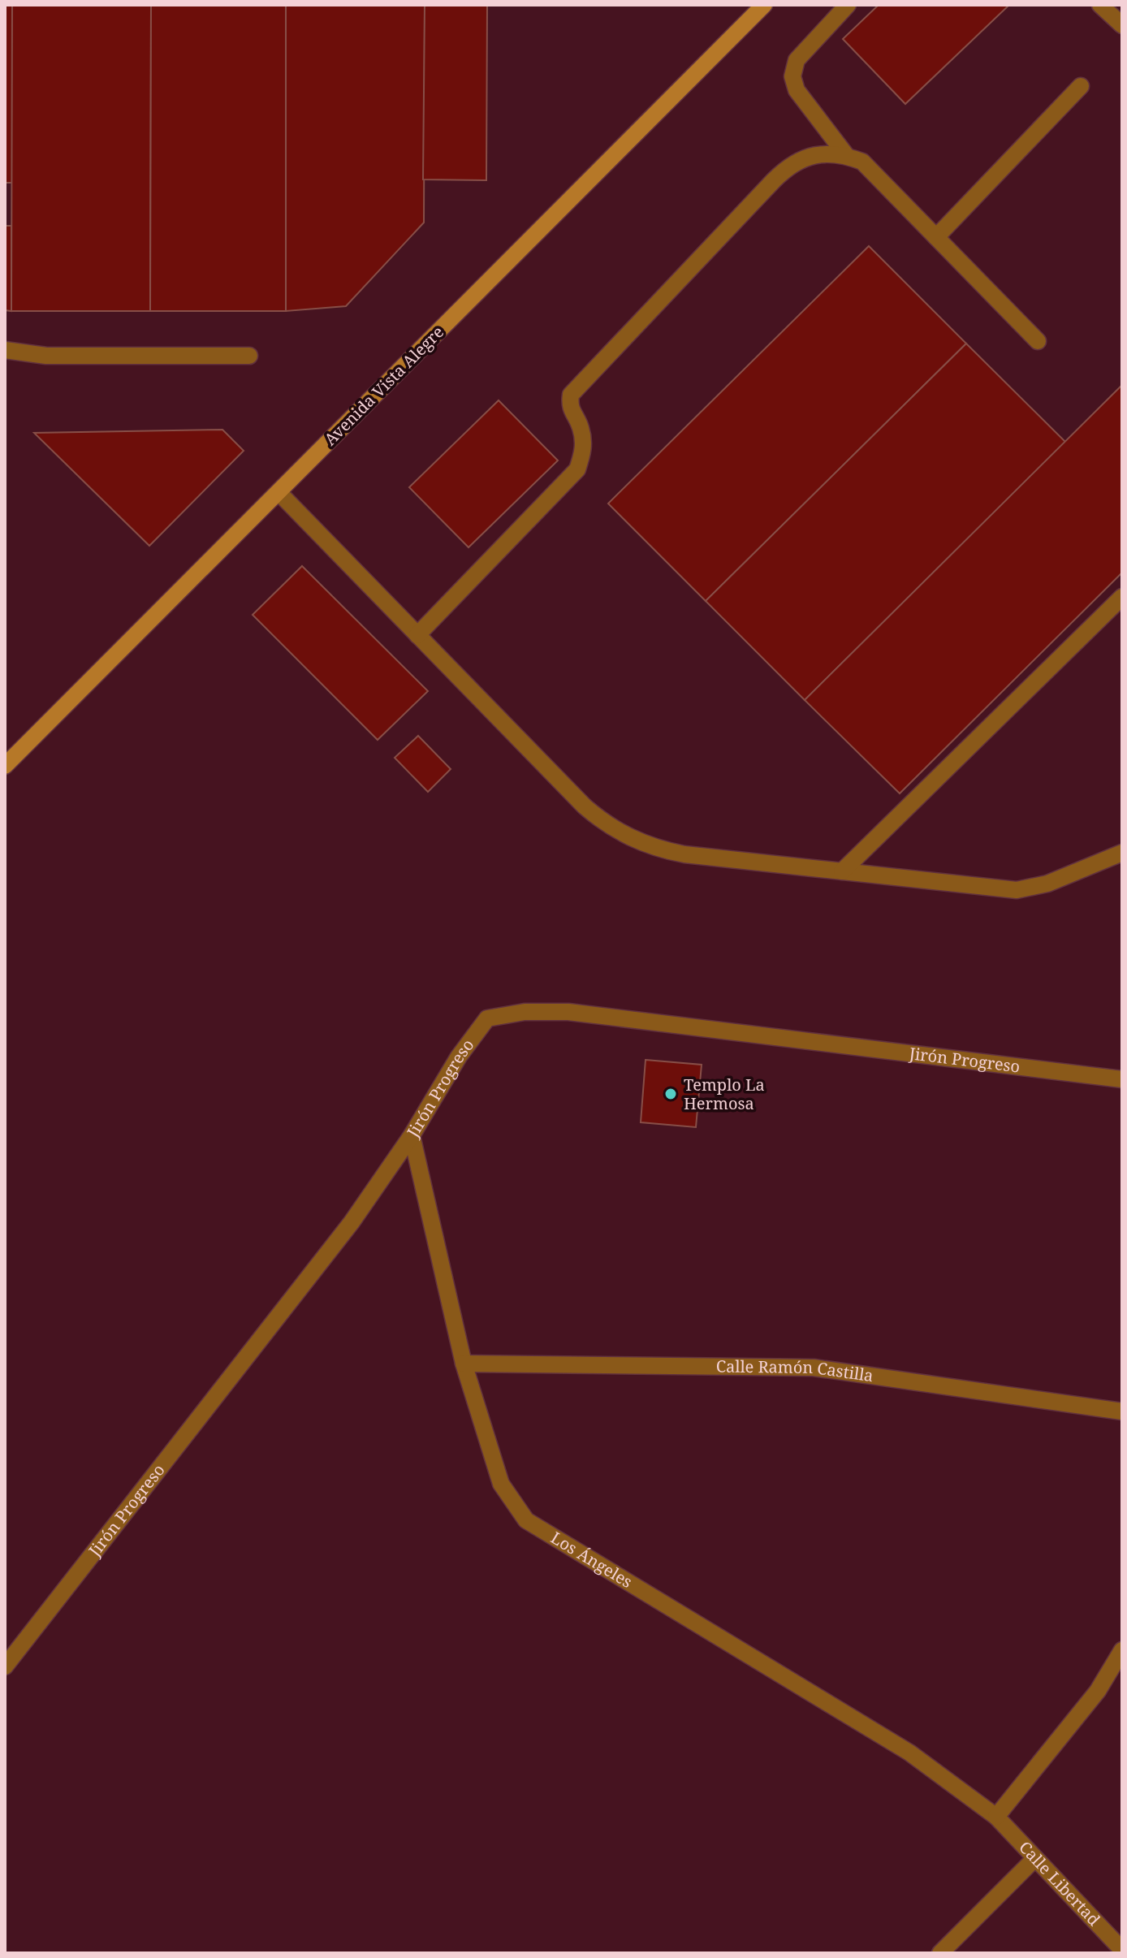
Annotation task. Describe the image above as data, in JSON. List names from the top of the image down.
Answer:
{
  "streets": {
    "street": [
      "Avenida Vista Alegre",
      "Jirón Progreso",
      "Calle Ramón Castilla",
      "Los Ángeles",
      "Calle Libertad"
    ]
  },
  "crossings": [
    ["Jirón Progreso", "Los Ángeles"],
    ["Calle Ramón Castilla", "Los Ángeles"],
    ["Los Ángeles", "Calle Libertad"]
  ],
  "places": ["Templo La Hermosa"]
}
